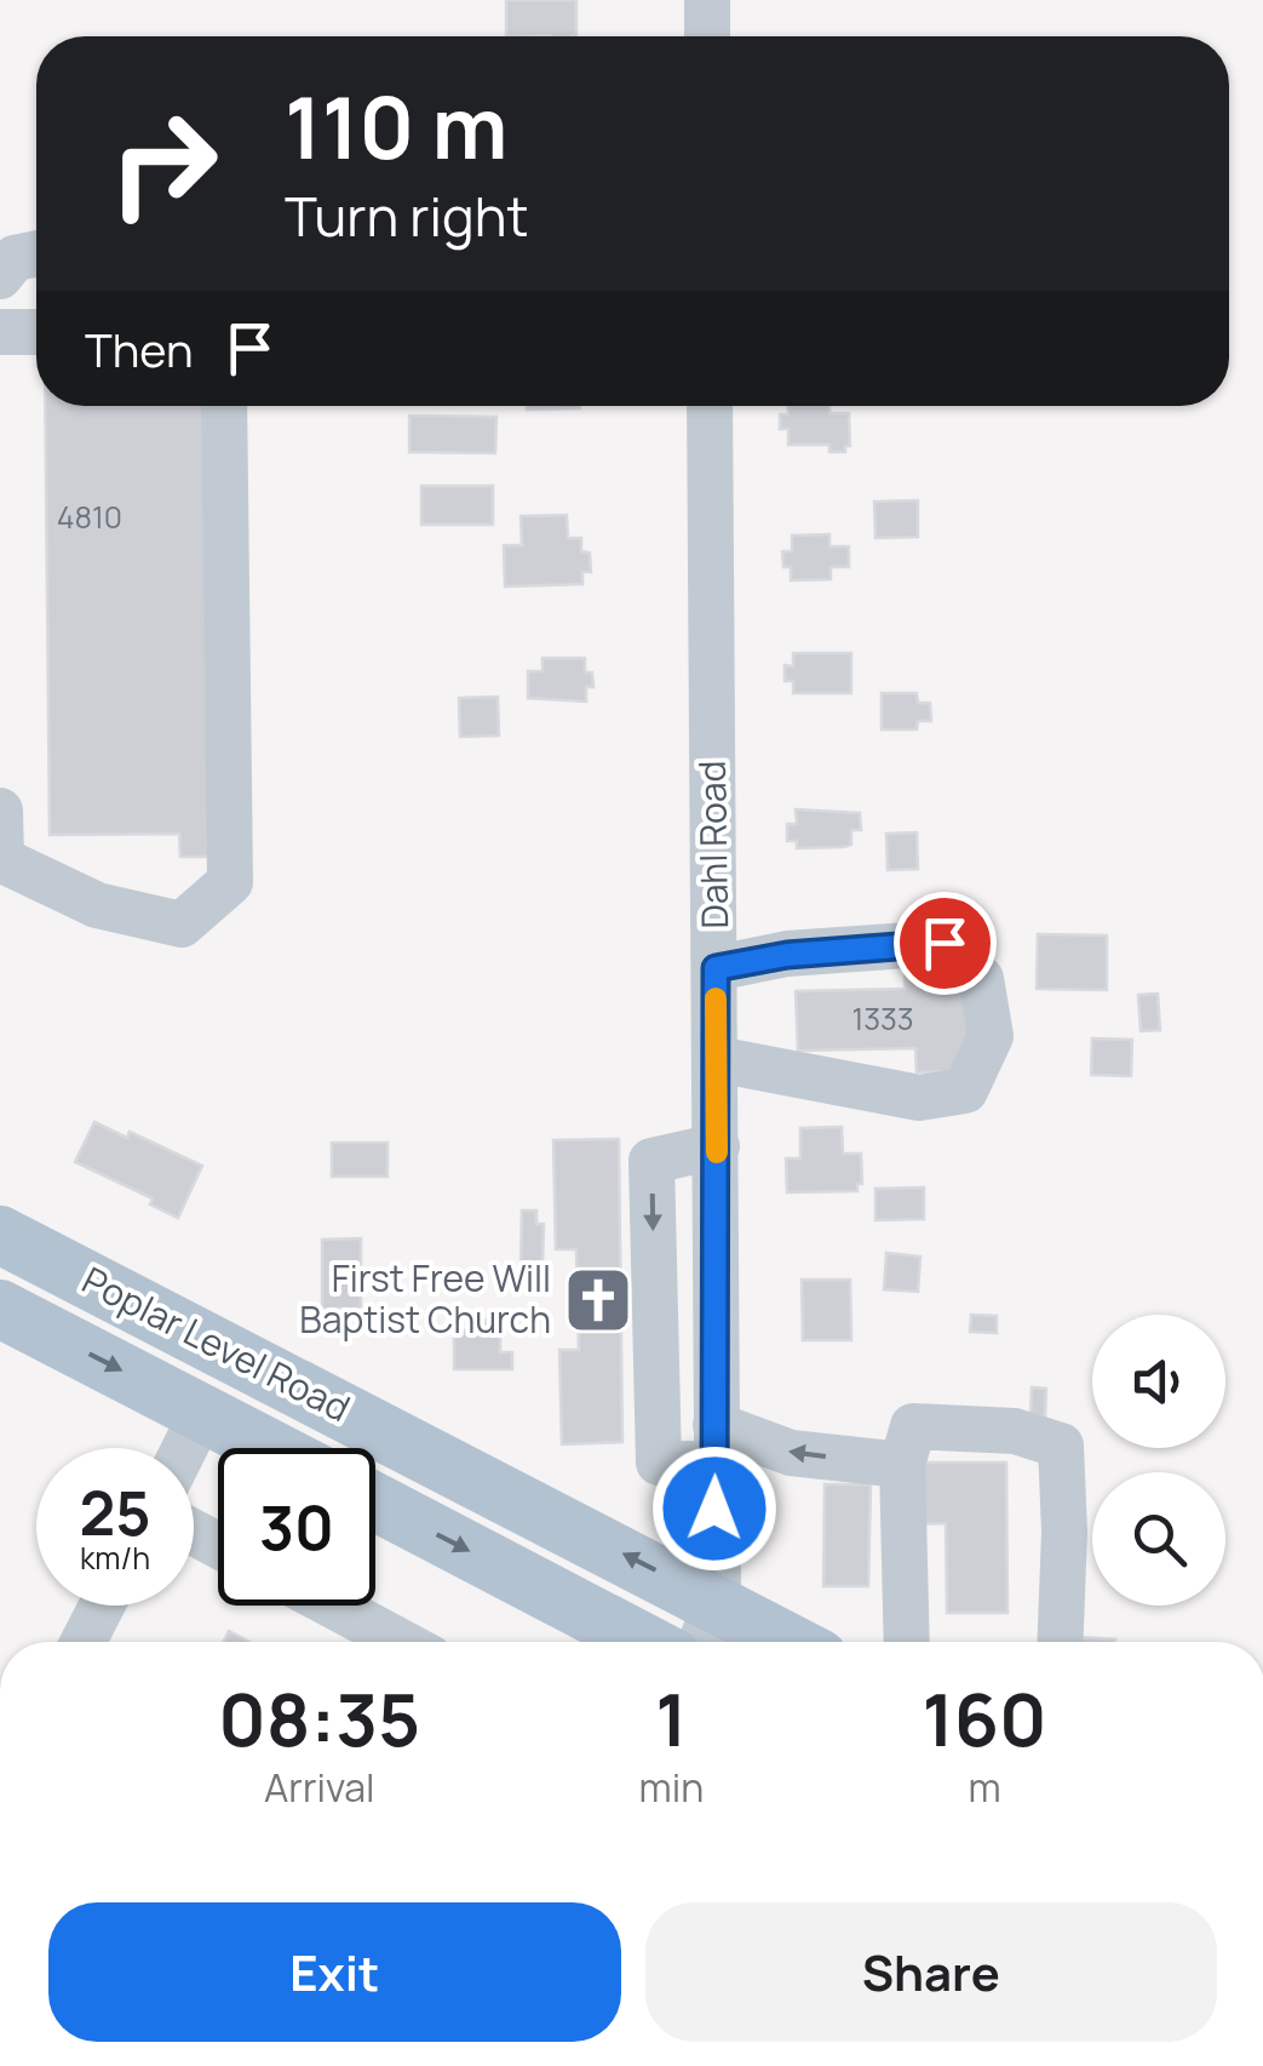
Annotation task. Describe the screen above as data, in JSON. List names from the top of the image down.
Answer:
{
  "streets": {
    "main road": ["Poplar Level Road"],
    "street": ["Dahl Road"]
  },
  "crossings": [
    ["Dahl Road", "Poplar Level Road"]
  ],
  "places": {
    "church": ["First Free Will Baptist Church"]
  },
  "house_numbers": ["4810", "1333"],
  "page": {
    "turn": ["110 m", "Turn right"],
    "then": "Then",
    "speed": "25 km/h",
    "limit": "30",
    "eta": [
      "08:35",
      "Arrival",
      "1",
      "min",
      "160",
      "m"
    ],
    "buttons": ["Exit", "Share"]
  }
}
